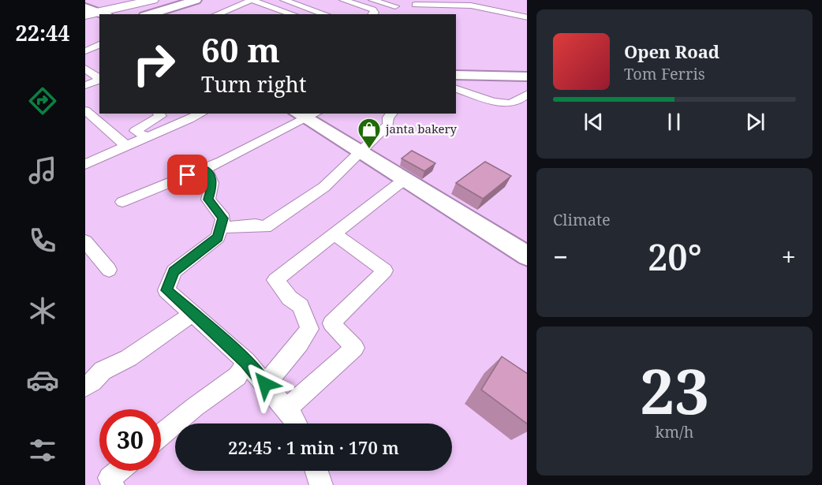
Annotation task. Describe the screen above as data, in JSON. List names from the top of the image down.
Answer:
{
  "places": {
    "shop": ["janta bakery"]
  },
  "page": {
    "tabs": "22:44",
    "turn": ["60 m", "Turn right"],
    "song": ["Open Road", "Tom Ferris"],
    "tile": [
      "Climate",
      ["23", "km/h"]
    ],
    "heat": ["−", "20°", "+"],
    "limit": "30",
    "trip": "22:45 · 1 min · 170 m"
  }
}
